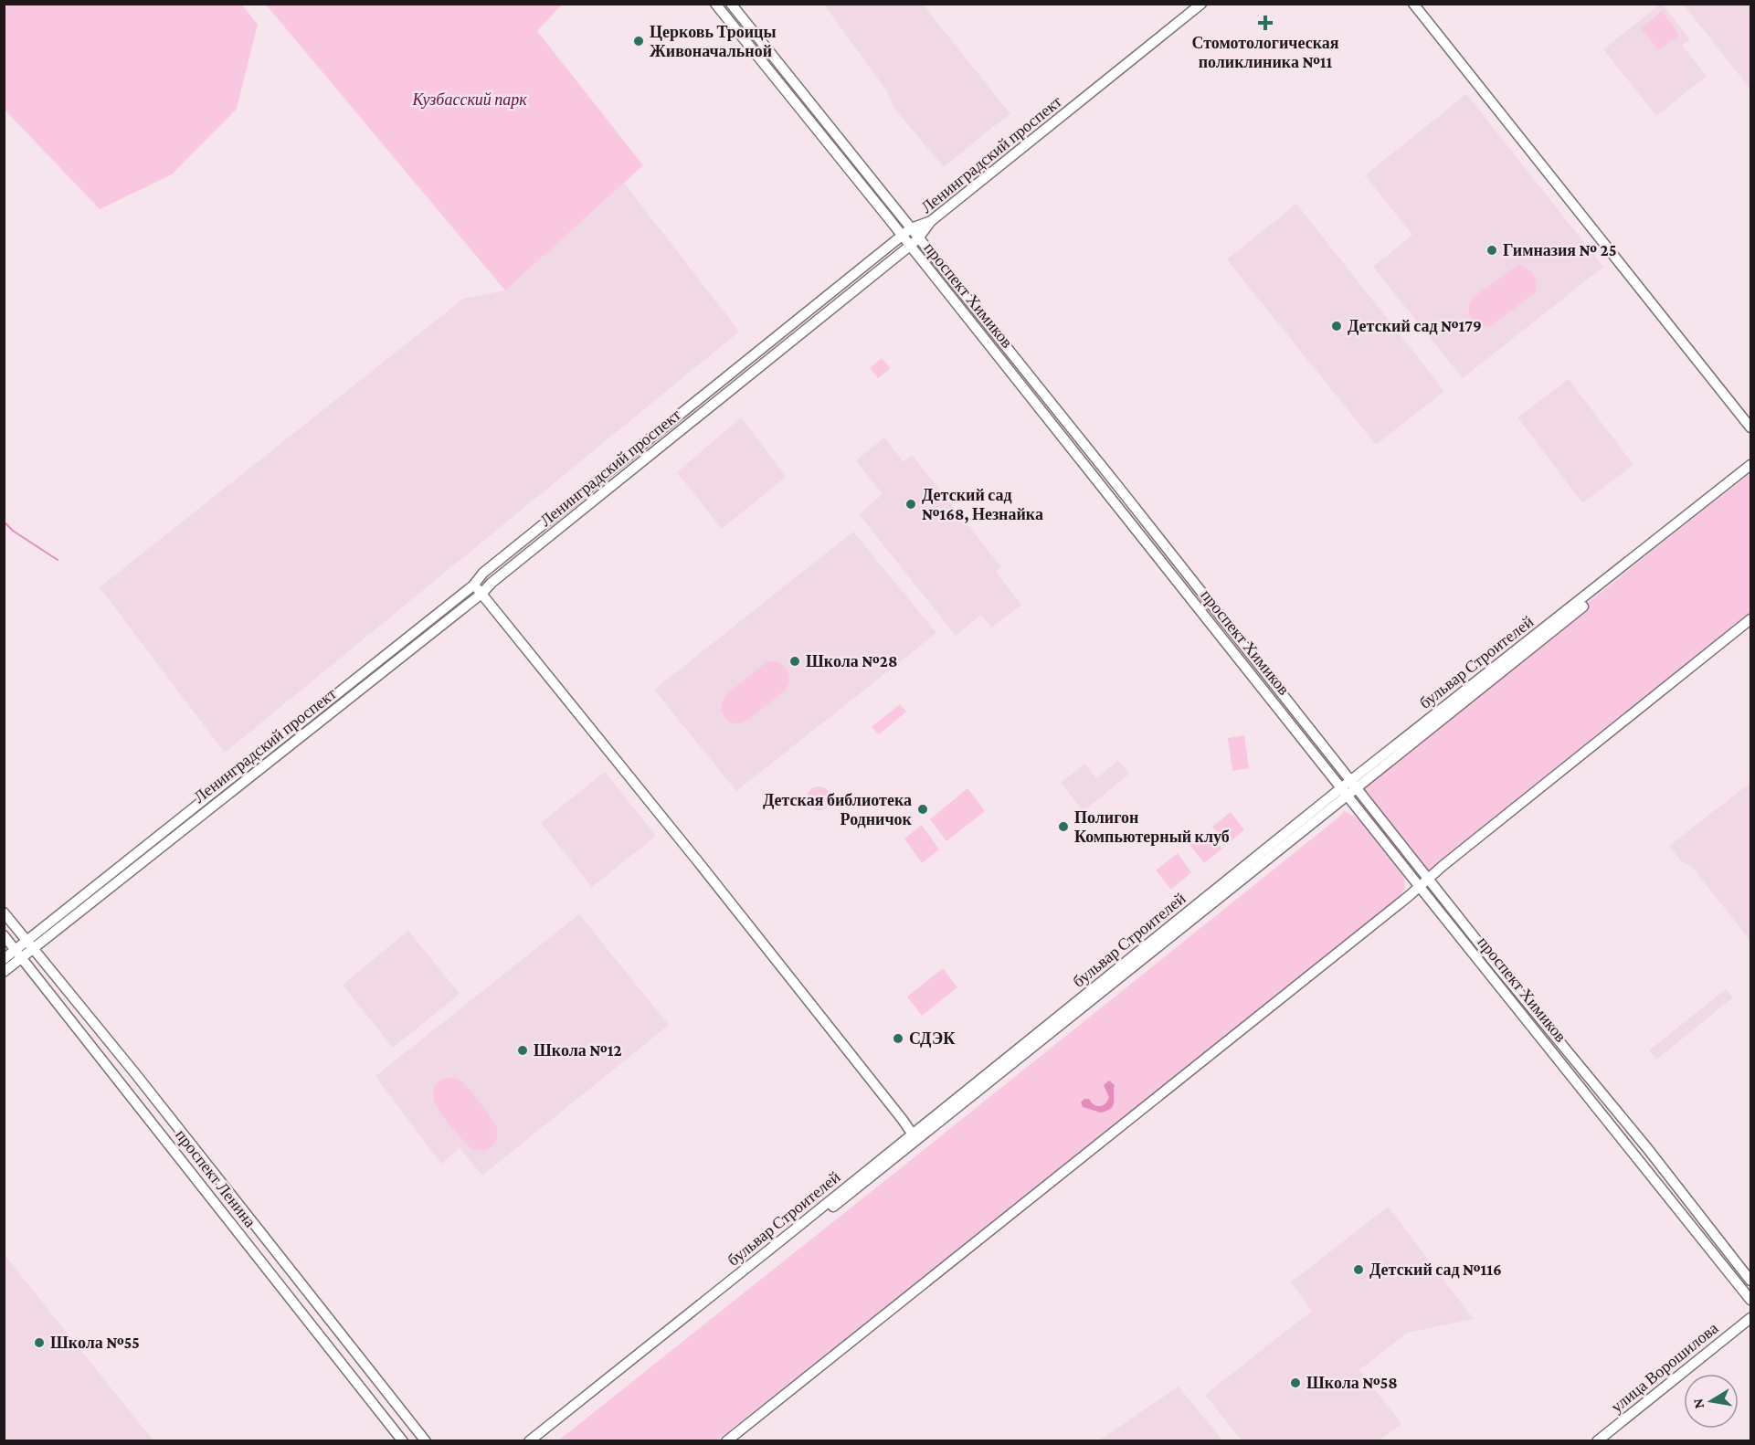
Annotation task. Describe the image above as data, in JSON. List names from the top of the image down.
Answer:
{
  "streets": {
    "main road": [
      "Ленинградский проспект",
      "проспект Химиков",
      "бульвар Строителей",
      "проспект Ленина",
      "улица Ворошилова"
    ]
  },
  "crossings": [
    ["Ленинградский проспект", "проспект Химиков"],
    ["Ленинградский проспект", "проспект Ленина"],
    ["проспект Химиков", "бульвар Строителей"]
  ],
  "parks": ["Кузбасский парк"],
  "places": {
    "health": ["Стомотологическая поликлиника №11"],
    "other": [
      "Церковь Троицы Живоначальной",
      "Гимназия № 25",
      "Детский сад №179",
      "Детский сад №168, Незнайка",
      "Школа №28",
      "Детская библиотека Родничок",
      "Полигон Компьютерный клуб",
      "СДЭК",
      "Школа №12",
      "Детский сад №116",
      "Школа №55",
      "Школа №58"
    ]
  },
  "north": "left"
}
